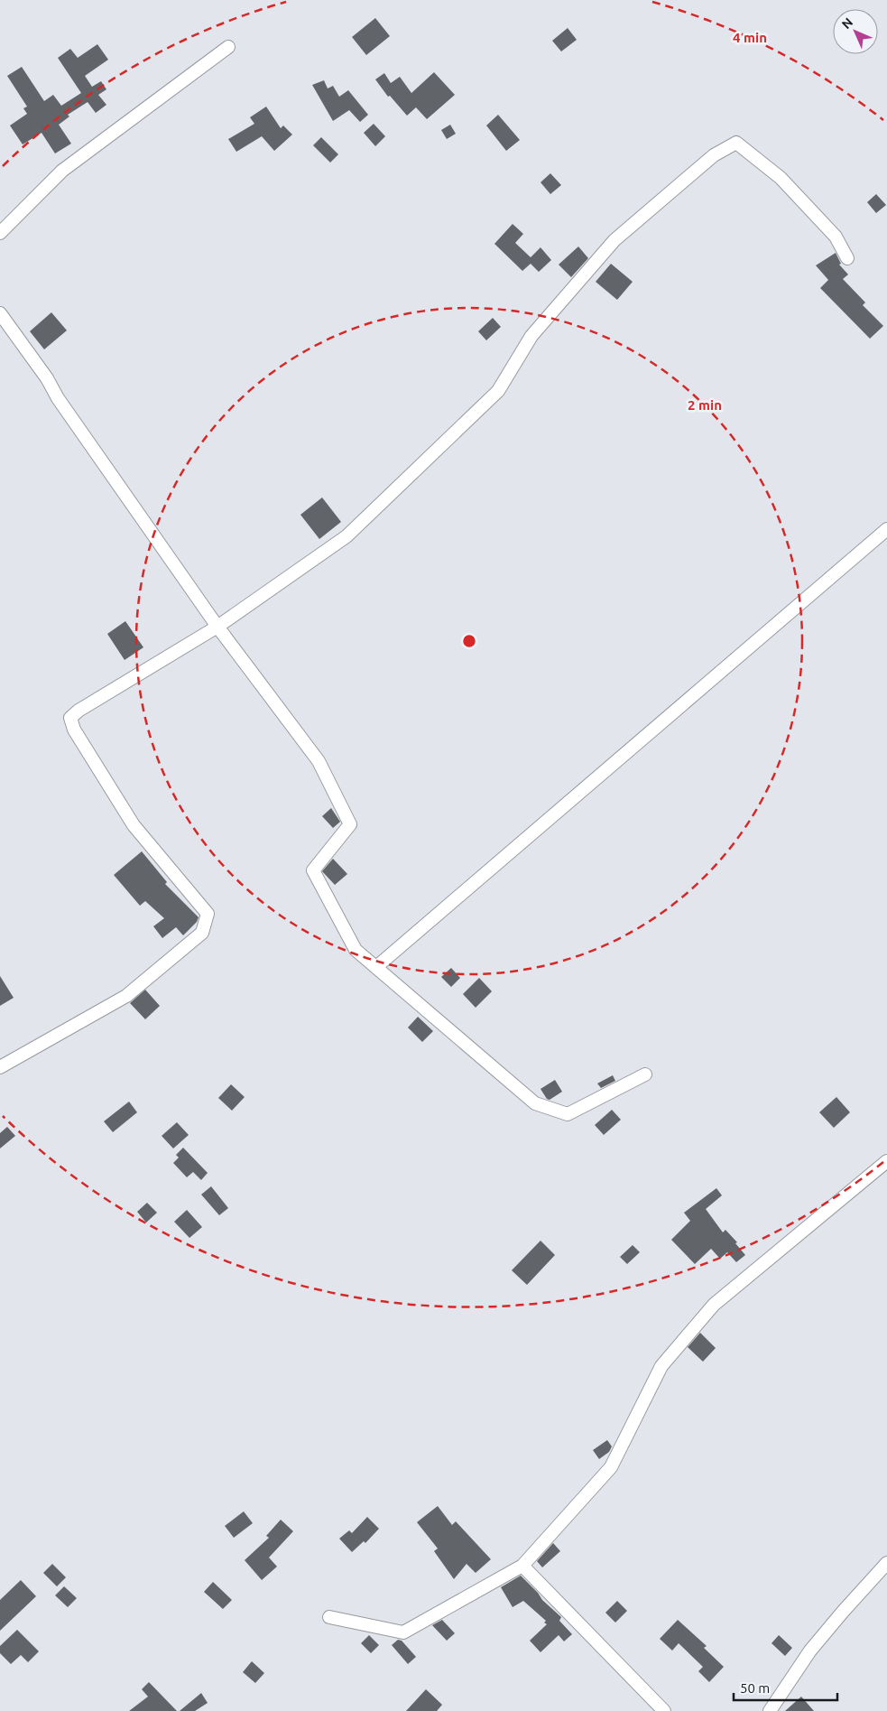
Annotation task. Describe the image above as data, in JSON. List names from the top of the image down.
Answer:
{
  "scale_bar": "50 m",
  "north": "top left",
  "rings": ["4 min", "2 min"]
}
